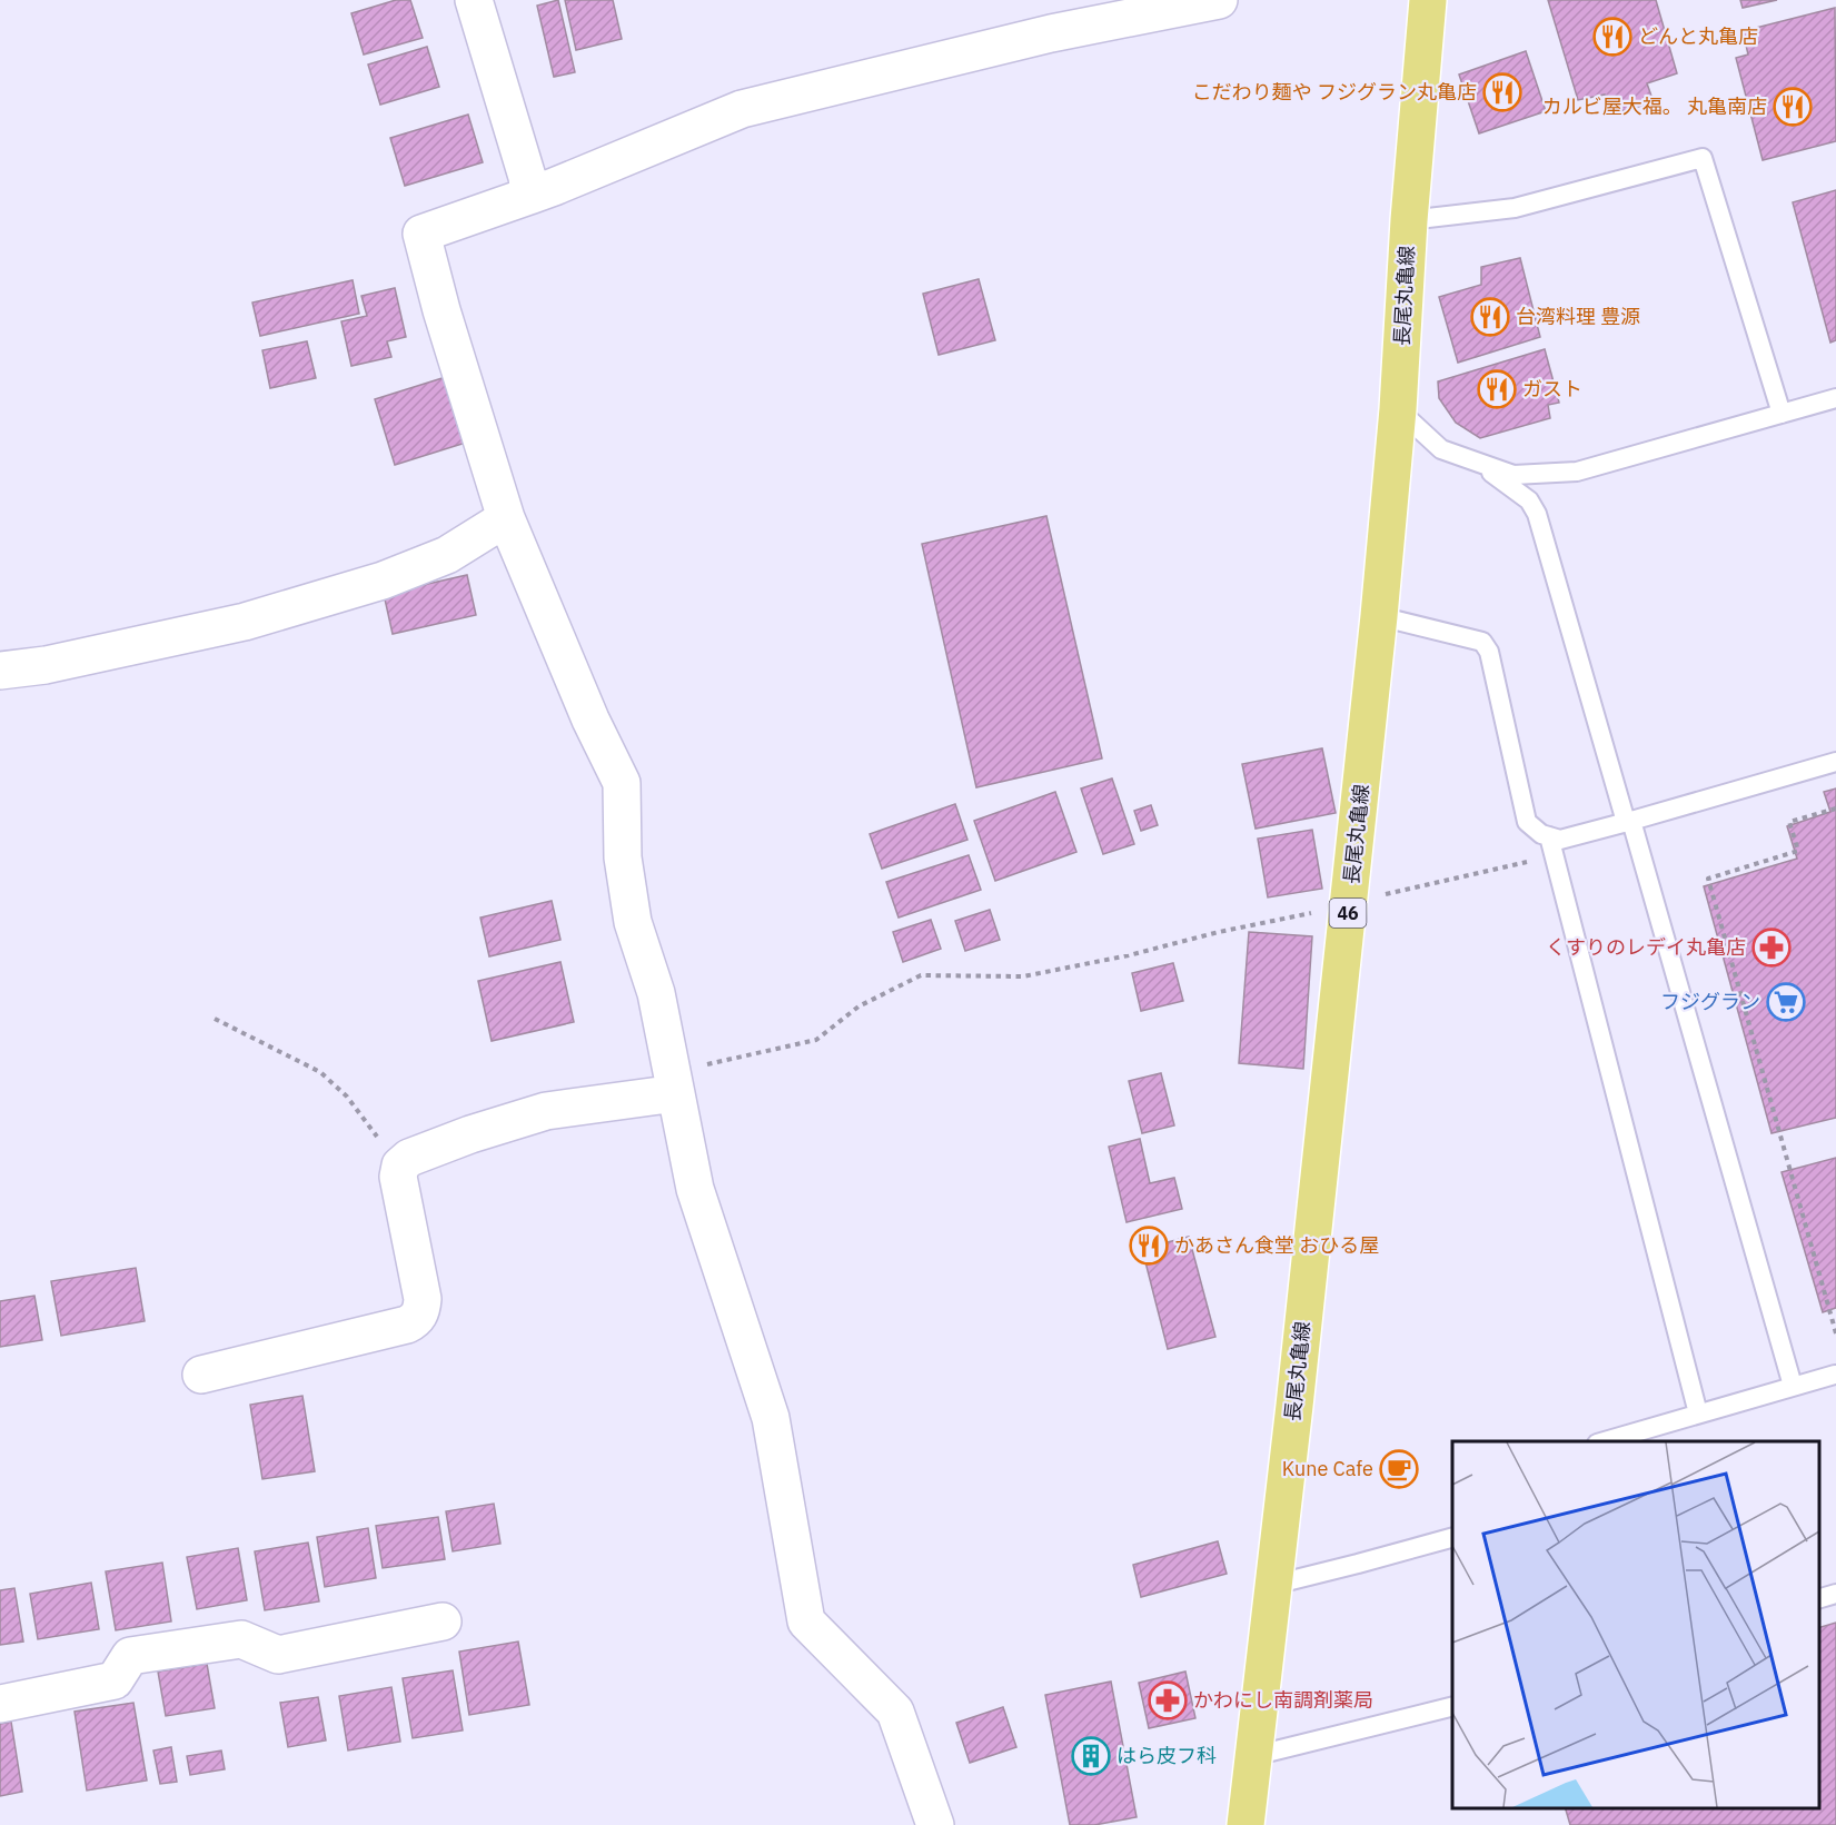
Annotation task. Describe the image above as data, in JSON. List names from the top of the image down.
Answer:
{
  "streets": {
    "main road": ["長尾丸亀線", "46"]
  },
  "places": {
    "restaurant": [
      "どんと丸亀店",
      "こだわり麺や フジグラン丸亀店",
      "カルビ屋大福。 丸亀南店",
      "台湾料理 豊源",
      "ガスト",
      "かあさん食堂 おひる屋"
    ],
    "pharmacy": ["くすりのレデイ丸亀店", "かわにし南調剤薬局"],
    "supermarket": ["フジグラン"],
    "cafe": ["Kune Cafe"],
    "building": ["はら皮フ科"]
  }
}
